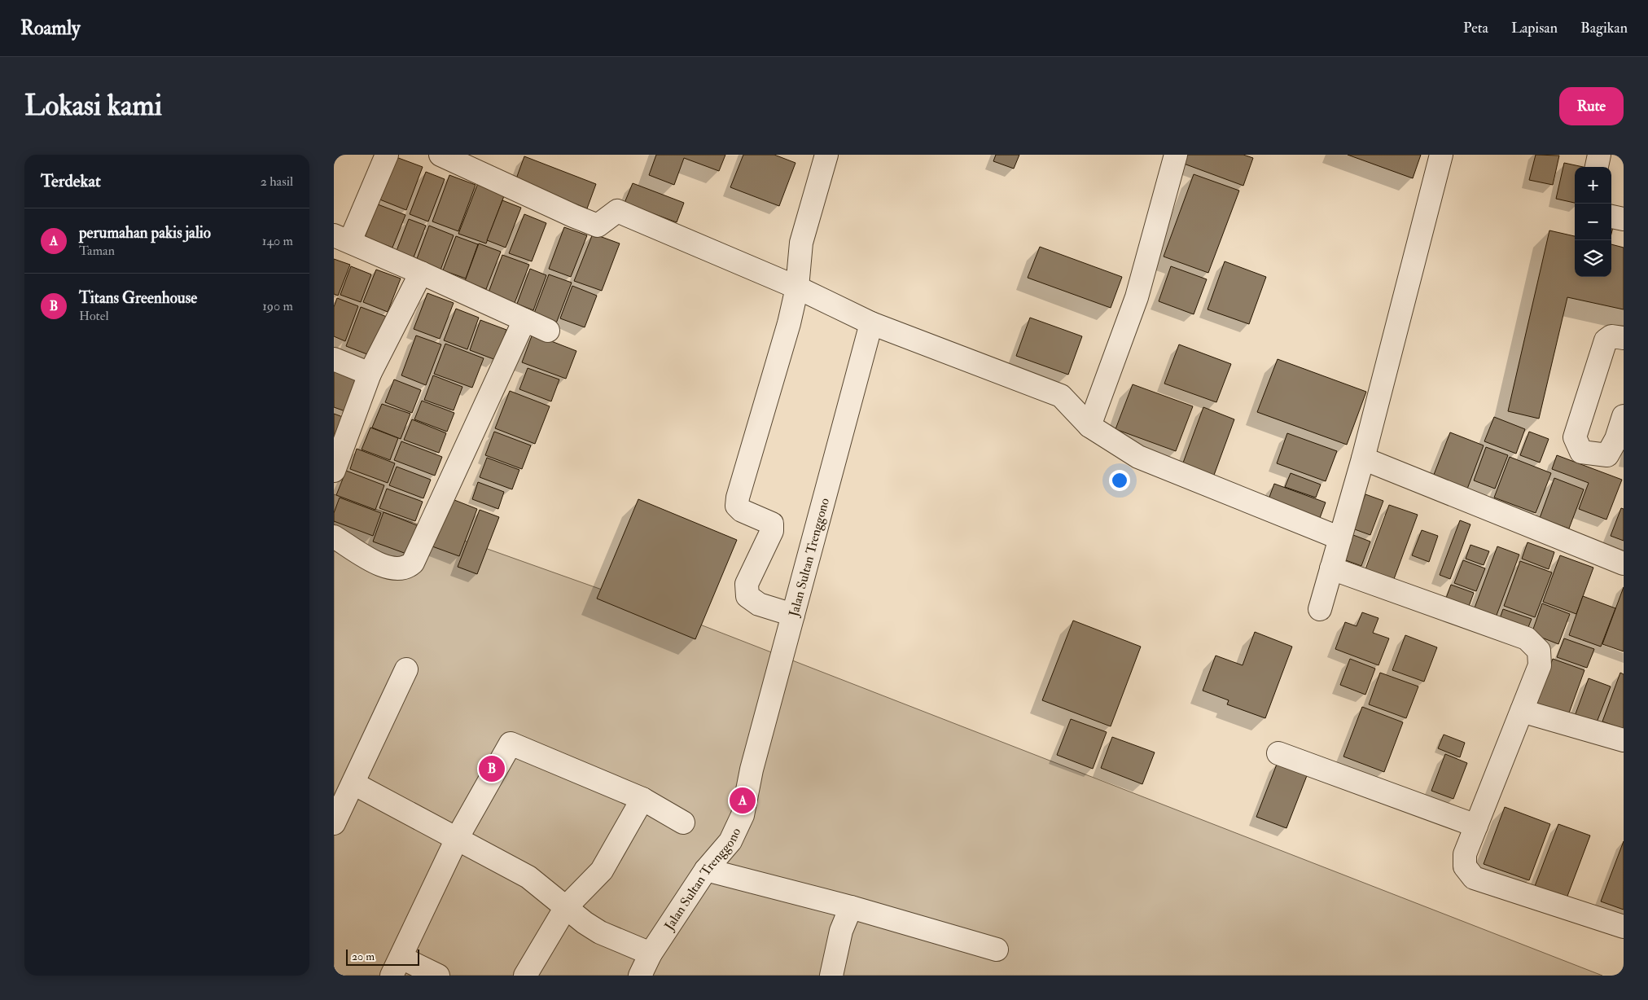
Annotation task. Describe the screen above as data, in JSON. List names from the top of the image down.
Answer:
{
  "streets": {
    "street": ["Jalan Sultan Trenggono"]
  },
  "scale_bar": "20 m",
  "page": {
    "header": "Roamly",
    "nav": ["Peta", "Lapisan", "Bagikan"],
    "buttons": "Rute",
    "title": "Lokasi kami",
    "heading": ["Terdekat", "2 hasil"],
    "map_buttons": ["+", "−"],
    "list": [
      {
        "mark": "A",
        "name": "perumahan pakis jalio",
        "note": "Taman",
        "value": "140 m"
      },
      {
        "mark": "B",
        "name": "Titans Greenhouse",
        "note": "Hotel",
        "value": "190 m"
      }
    ],
    "pins": ["B", "A"],
    "scale": "20 m"
  }
}
